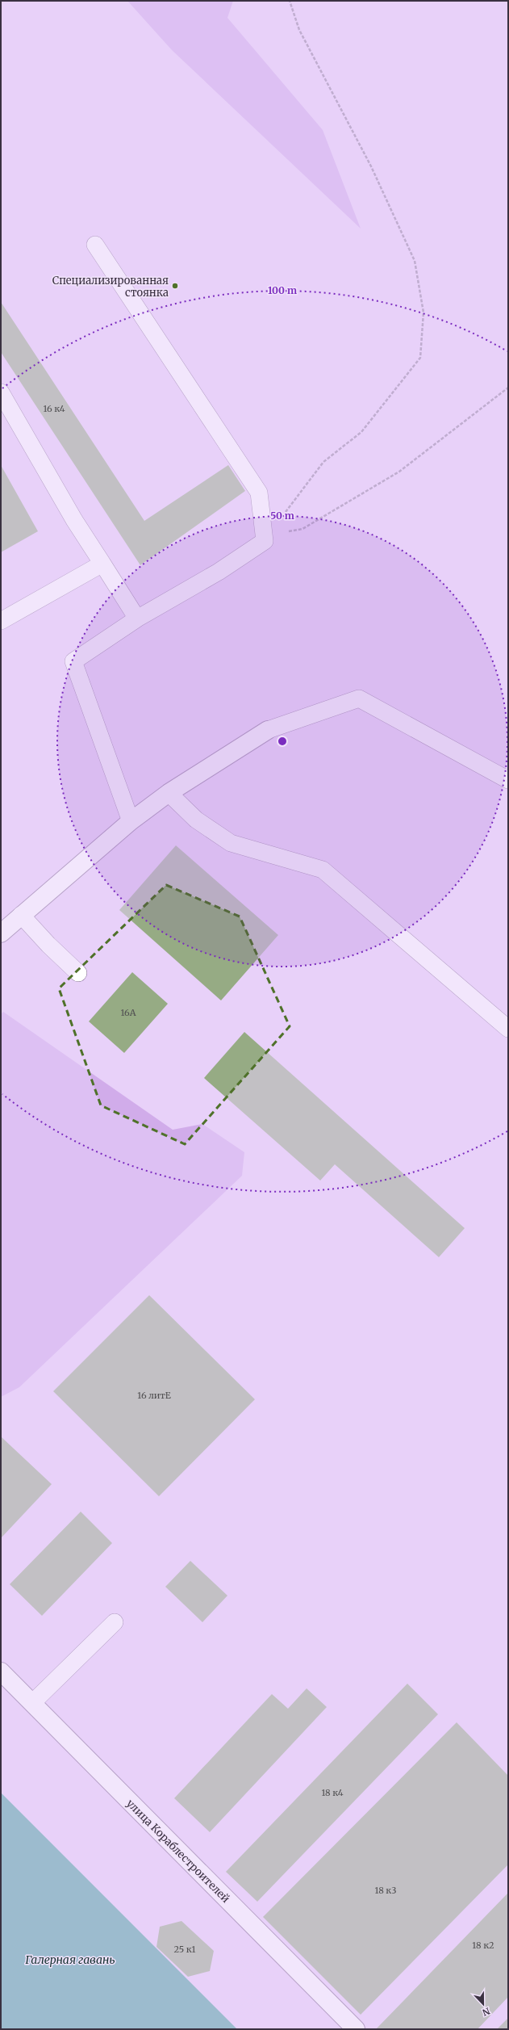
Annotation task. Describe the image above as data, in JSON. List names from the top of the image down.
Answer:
{
  "streets": {
    "street": ["улица Кораблестроителей"]
  },
  "water": ["Галерная гавань"],
  "places": ["Специализированная стоянка"],
  "house_numbers": [
    "16 к4",
    "16А",
    "16 литЕ",
    "18 к4",
    "18 к3",
    "18 к2",
    "25 к1"
  ],
  "north": "bottom",
  "rings": ["100 m", "50 m"]
}
